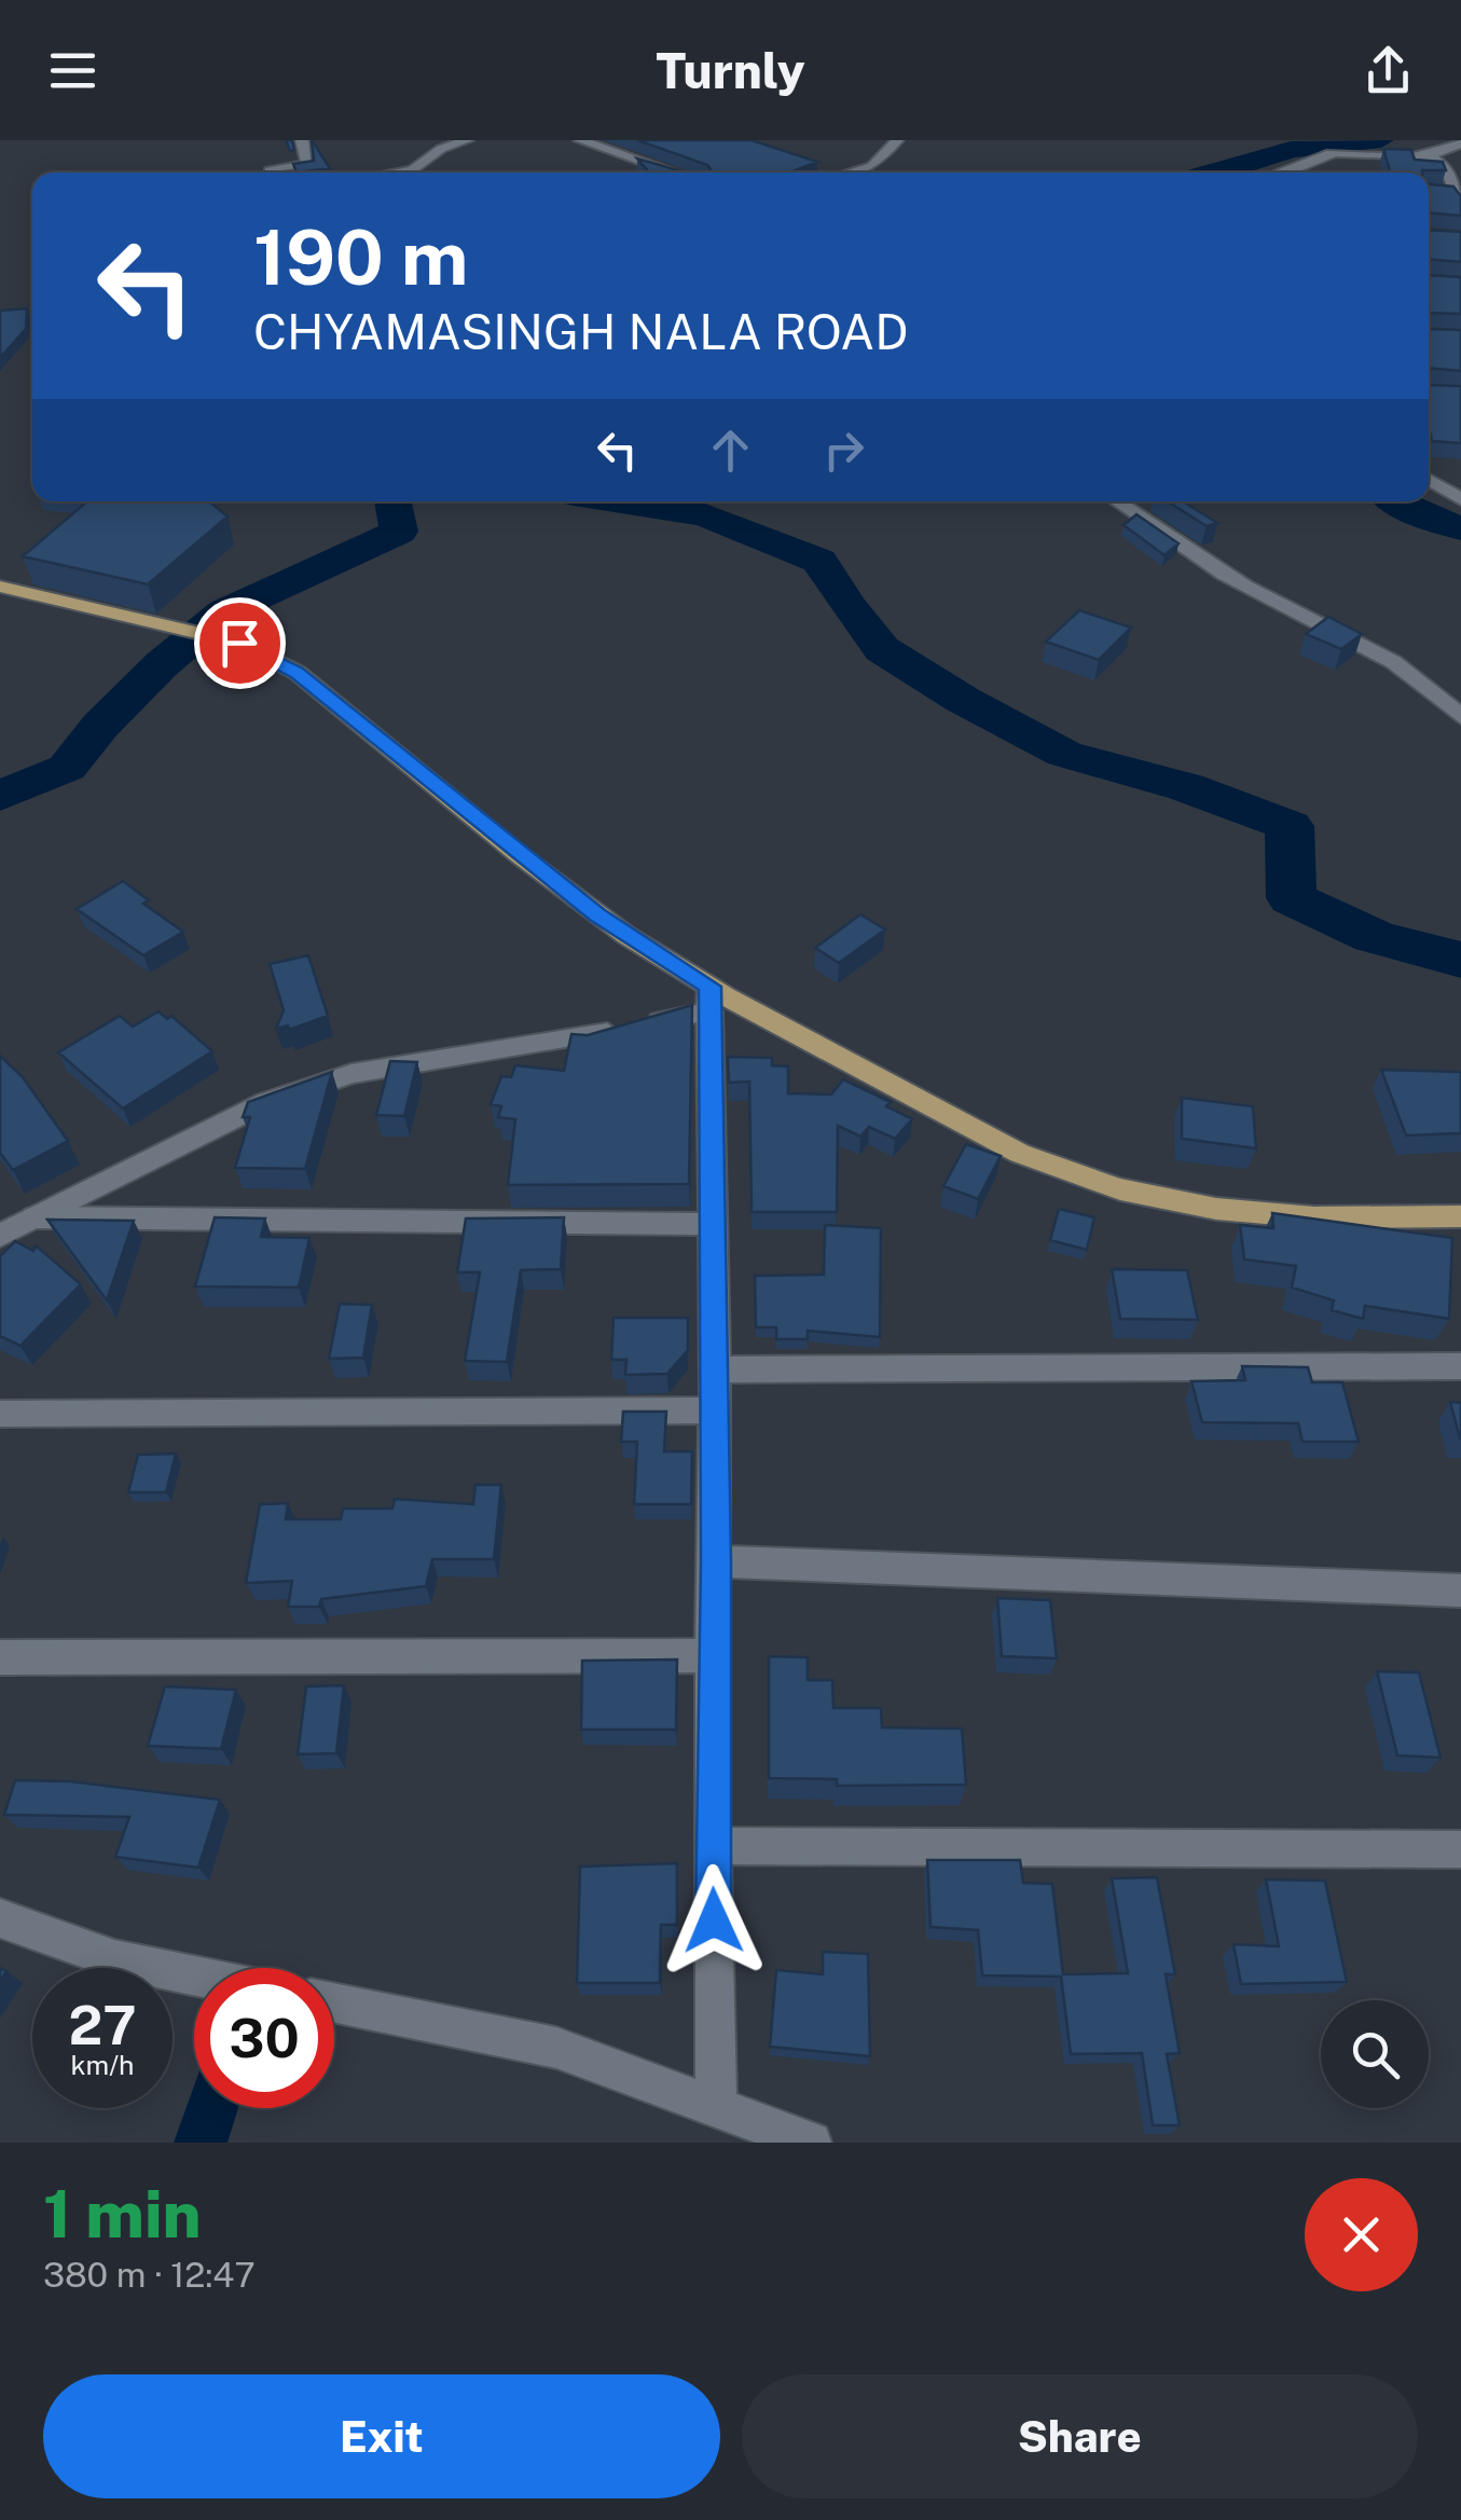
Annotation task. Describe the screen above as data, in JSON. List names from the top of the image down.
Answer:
{
  "page": {
    "header": "Turnly",
    "turn": ["190 m", "CHYAMASINGH NALA ROAD"],
    "speed": "27 km/h",
    "limit": "30",
    "heading": ["1 min", "380 m · 12:47"],
    "buttons": ["Exit", "Share"]
  }
}
